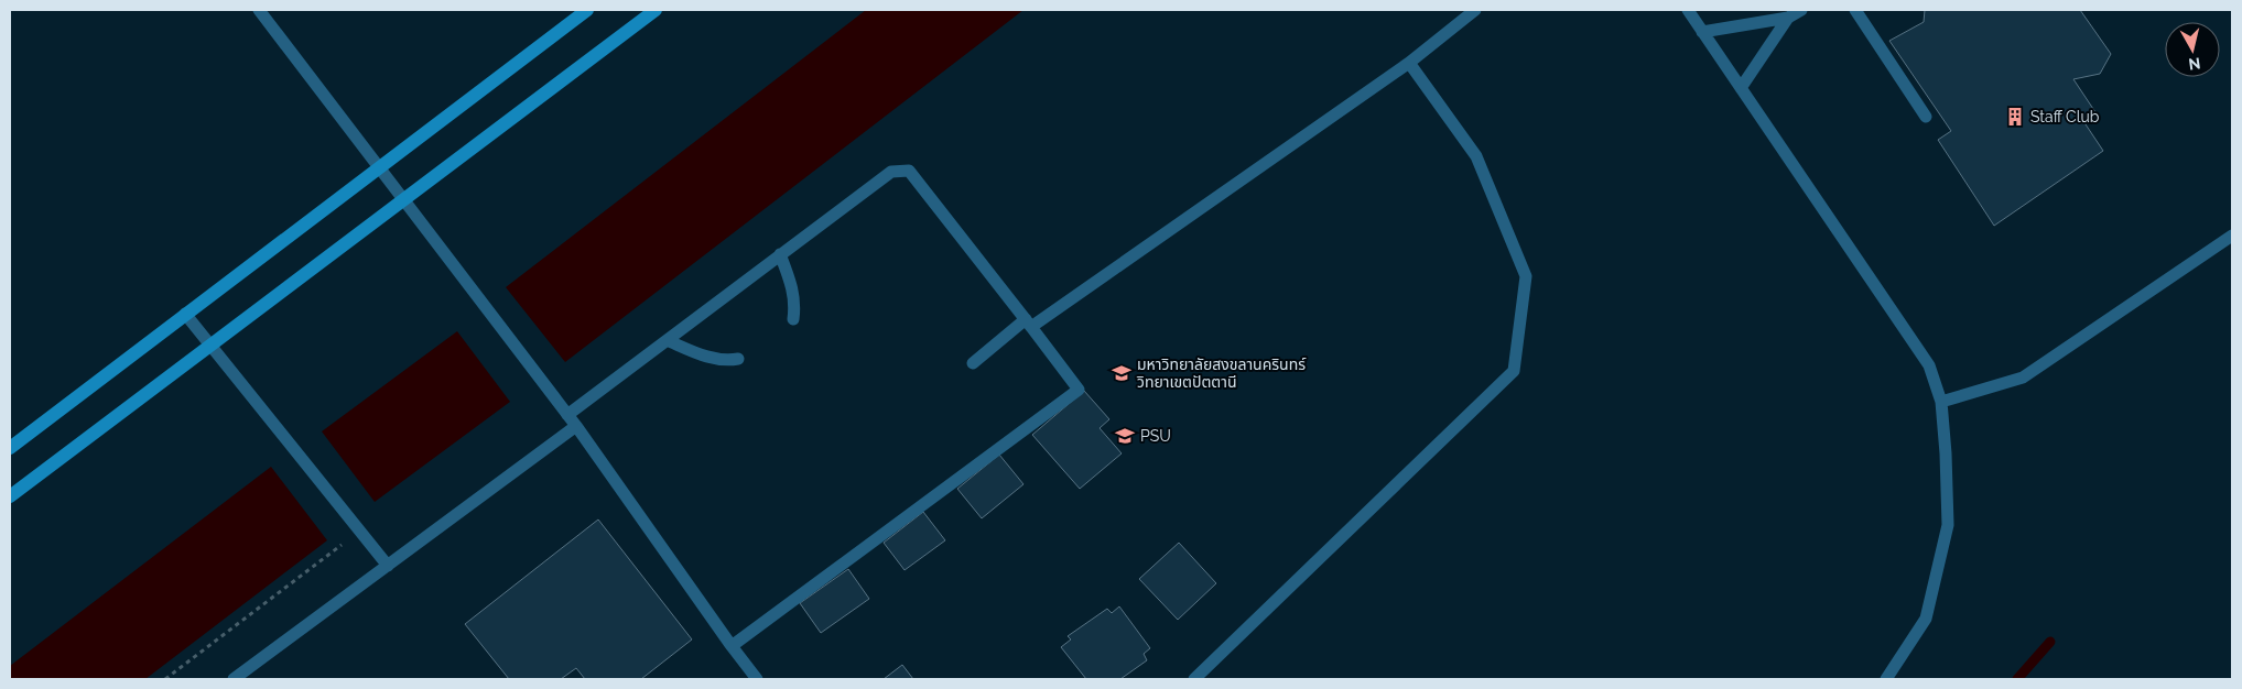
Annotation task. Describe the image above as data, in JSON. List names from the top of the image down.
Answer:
{
  "places": {
    "building": ["Staff Club"],
    "school or university": ["มหาวิทยาลัยสงขลานครินทร์ วิทยาเขตปัตตานี", "PSU"]
  },
  "north": "bottom"
}
